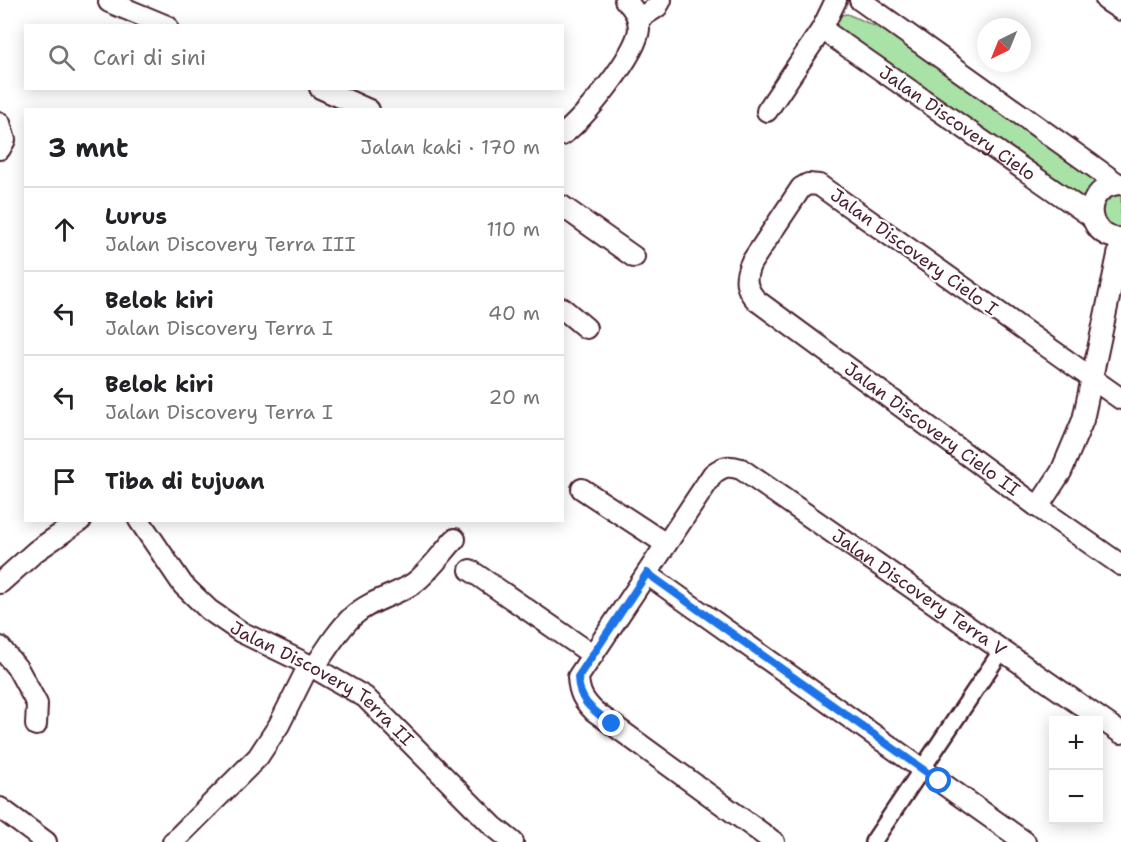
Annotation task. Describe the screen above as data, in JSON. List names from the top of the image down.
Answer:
{
  "streets": {
    "street": [
      "Jalan Discovery Cielo",
      "Jalan Discovery Cielo I",
      "Jalan Discovery Cielo II",
      "Jalan Discovery Terra V",
      "Jalan Discovery Terra II"
    ]
  },
  "crossings": [
    ["Jalan Discovery Cielo I", "Jalan Discovery Cielo II"]
  ],
  "north": "bottom left",
  "page": {
    "search": "Cari di sini",
    "heading": ["3 mnt", "Jalan kaki · 170 m"],
    "list": [
      ["Lurus", "Jalan Discovery Terra III", "110 m"],
      ["Belok kiri", "Jalan Discovery Terra I", "40 m"],
      ["Belok kiri", "Jalan Discovery Terra I", "20 m"],
      "Tiba di tujuan"
    ],
    "map_buttons": ["+", "−"]
  }
}
